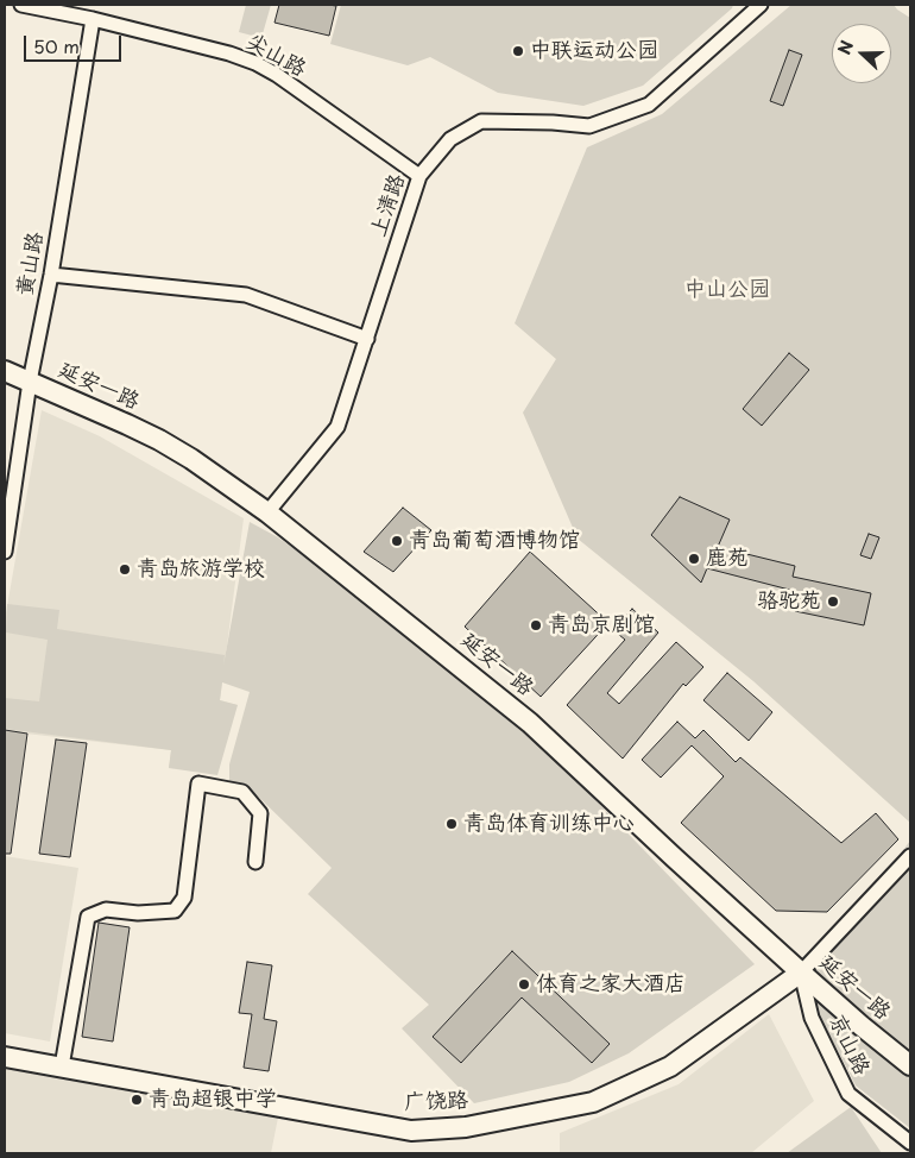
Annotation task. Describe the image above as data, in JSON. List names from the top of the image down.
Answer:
{
  "streets": {
    "main road": ["延安一路", "广饶路"],
    "street": [
      "尖山路",
      "上清路",
      "黄山路",
      "京山路"
    ]
  },
  "crossings": [
    ["尖山路", "上清路"],
    ["尖山路", "黄山路"],
    ["上清路", "延安一路"],
    ["黄山路", "延安一路"],
    ["延安一路", "京山路"],
    ["延安一路", "广饶路"],
    ["京山路", "广饶路"]
  ],
  "parks": ["中山公园"],
  "places": [
    "中联运动公园",
    "青岛葡萄酒博物馆",
    "鹿苑",
    "青岛旅游学校",
    "骆驼苑",
    "青岛京剧馆",
    "青岛体育训练中心",
    "体育之家大酒店",
    "青岛超银中学"
  ],
  "scale_bar": "50 m",
  "north": "left"
}
